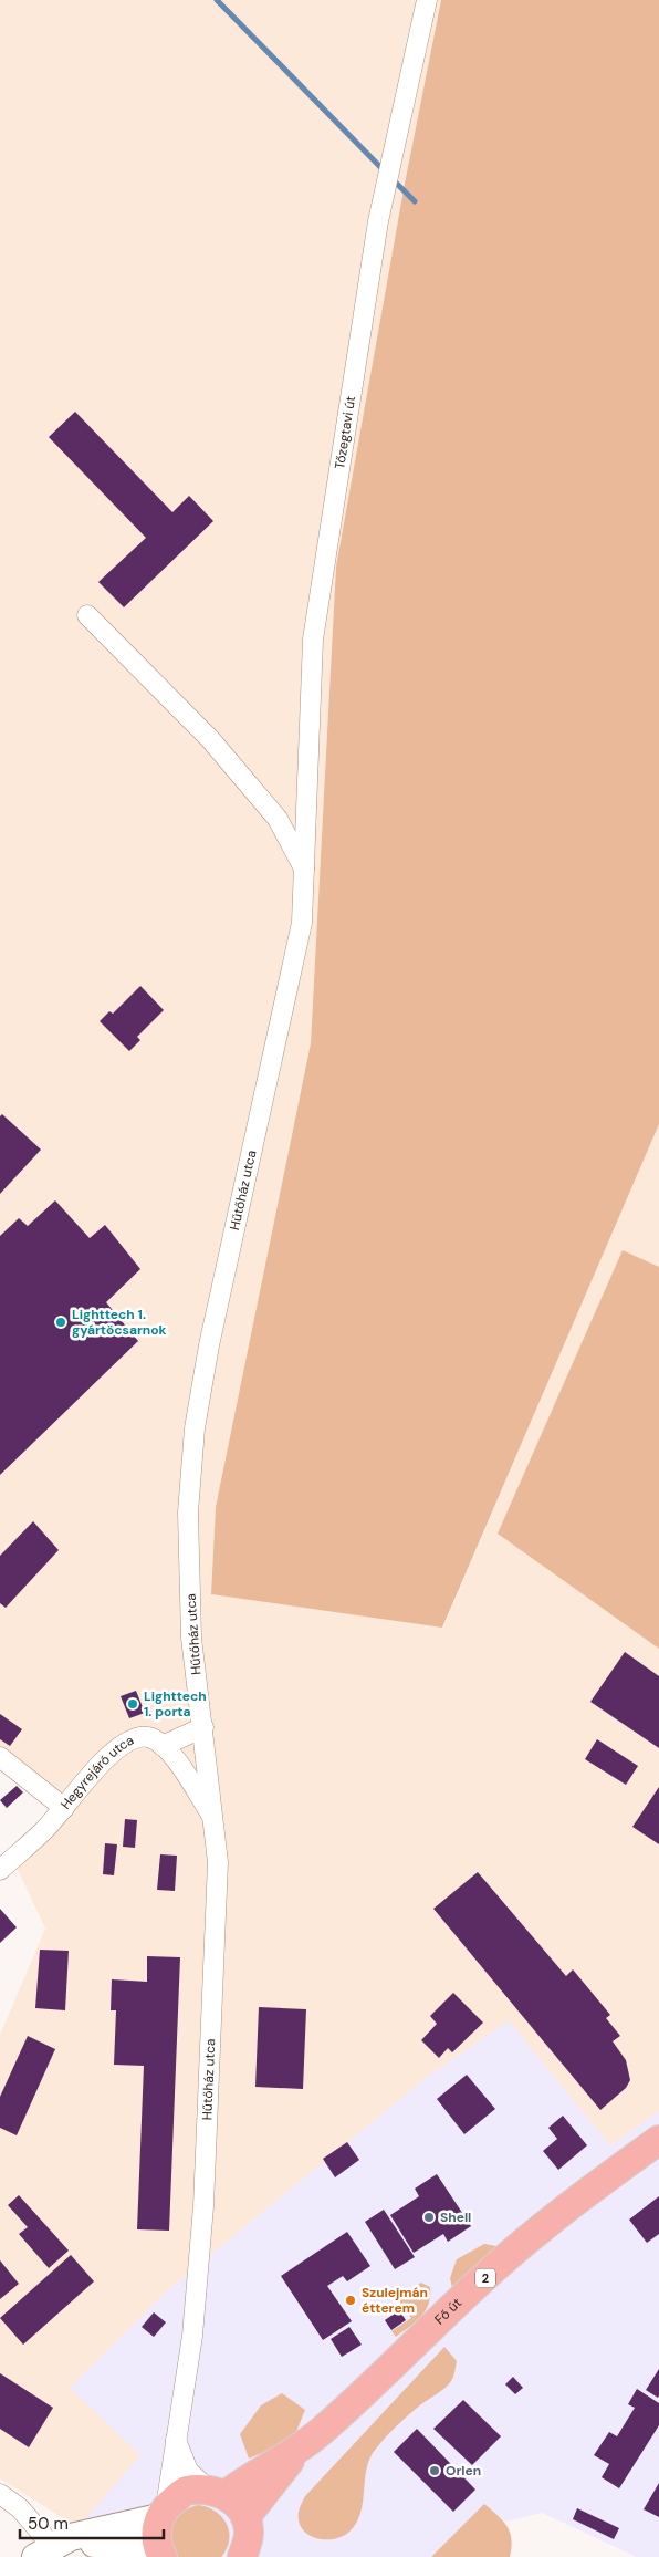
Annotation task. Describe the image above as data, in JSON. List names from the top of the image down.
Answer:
{
  "streets": {
    "main road": ["2", "Fő út"],
    "street": ["Tőzegtavi út", "Hűtőház utca", "Hegyrejáró utca"]
  },
  "crossings": [
    ["Tőzegtavi út", "Hűtőház utca"],
    ["Hűtőház utca", "Fő út"]
  ],
  "places": [
    "Lighttech 1. gyártöcsarnok",
    "Lighttech 1. porta",
    "Shell",
    "Szulejmán étterem",
    "Orlen"
  ],
  "scale_bar": "50 m"
}
